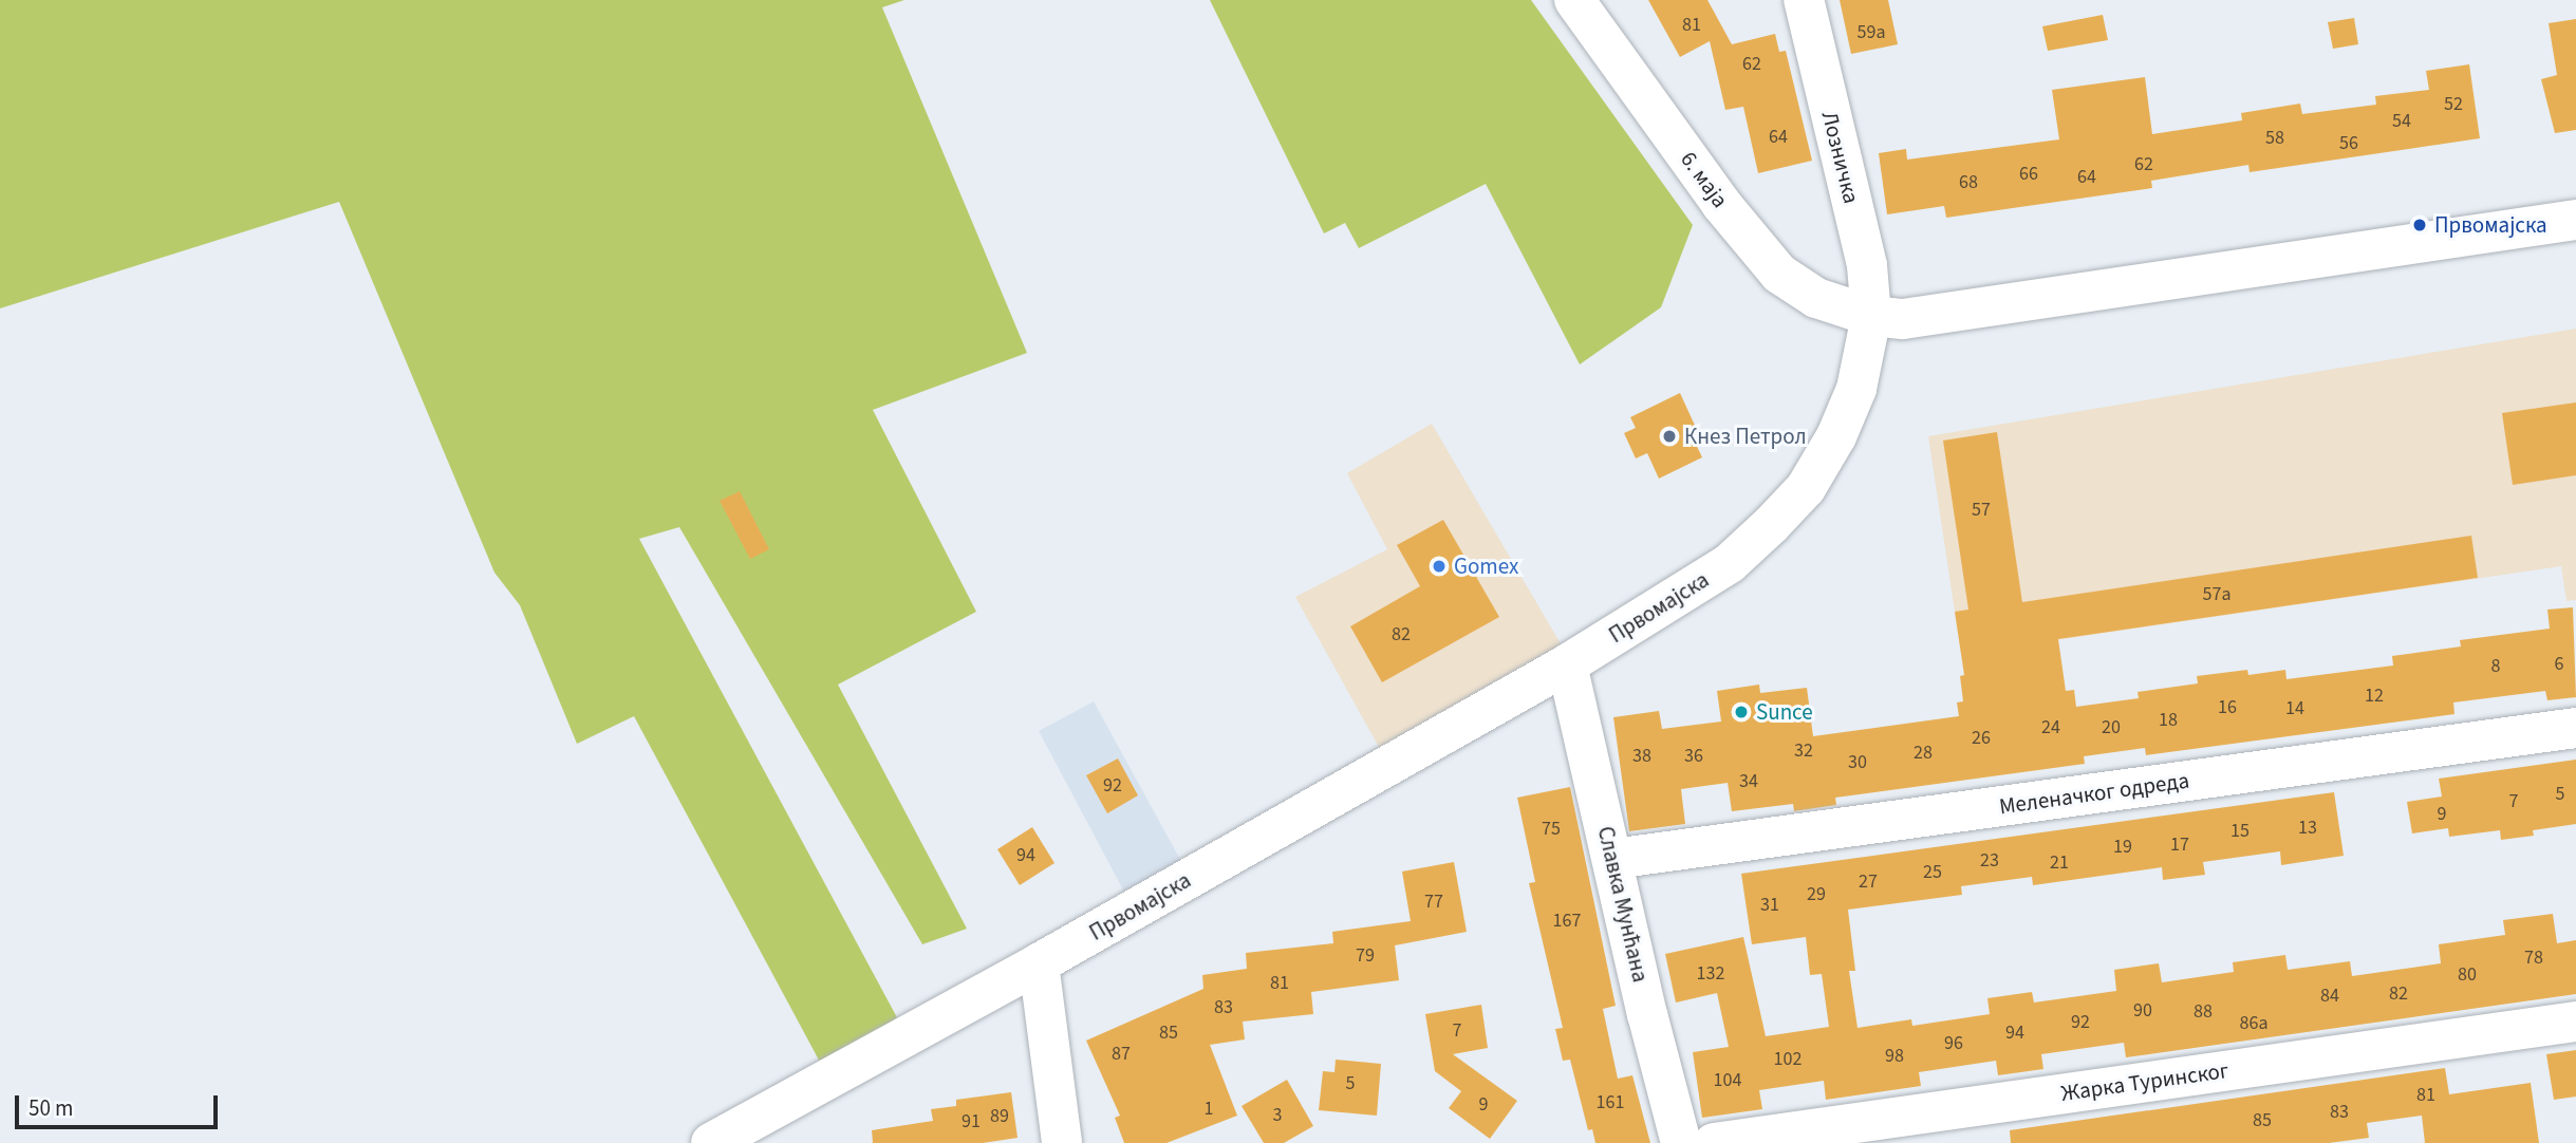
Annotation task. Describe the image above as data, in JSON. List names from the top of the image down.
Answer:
{
  "streets": {
    "street": [
      "Лозничка",
      "6. маја",
      "Првомајска",
      "Меленачког одреда",
      "Славка Мунћана",
      "Жарка Туринског"
    ]
  },
  "crossings": [
    ["Лозничка", "6. маја"],
    ["Лозничка", "Првомајска"],
    ["6. маја", "Првомајска"],
    ["Првомајска", "Славка Мунћана"],
    ["Меленачког одреда", "Славка Мунћана"]
  ],
  "places": [
    "Првомајска",
    "Кнез Петрол",
    "Gomex",
    "Sunce"
  ],
  "house_numbers": [
    "81",
    "59a",
    "62",
    "52",
    "54",
    "64",
    "58",
    "56",
    "62",
    "66",
    "64",
    "68",
    "57",
    "57a",
    "82",
    "6",
    "8",
    "12",
    "16",
    "14",
    "18",
    "24",
    "20",
    "26",
    "32",
    "28",
    "38",
    "36",
    "30",
    "34",
    "92",
    "5",
    "7",
    "9",
    "13",
    "75",
    "15",
    "17",
    "19",
    "94",
    "23",
    "21",
    "25",
    "27",
    "29",
    "77",
    "31",
    "167",
    "79",
    "78",
    "132",
    "80",
    "81",
    "82",
    "84",
    "83",
    "90",
    "88",
    "92",
    "86a",
    "7",
    "85",
    "94",
    "96",
    "87",
    "98",
    "102",
    "104",
    "5",
    "81",
    "161",
    "9",
    "1",
    "83",
    "3",
    "89",
    "85",
    "91"
  ],
  "scale_bar": "50 m"
}
